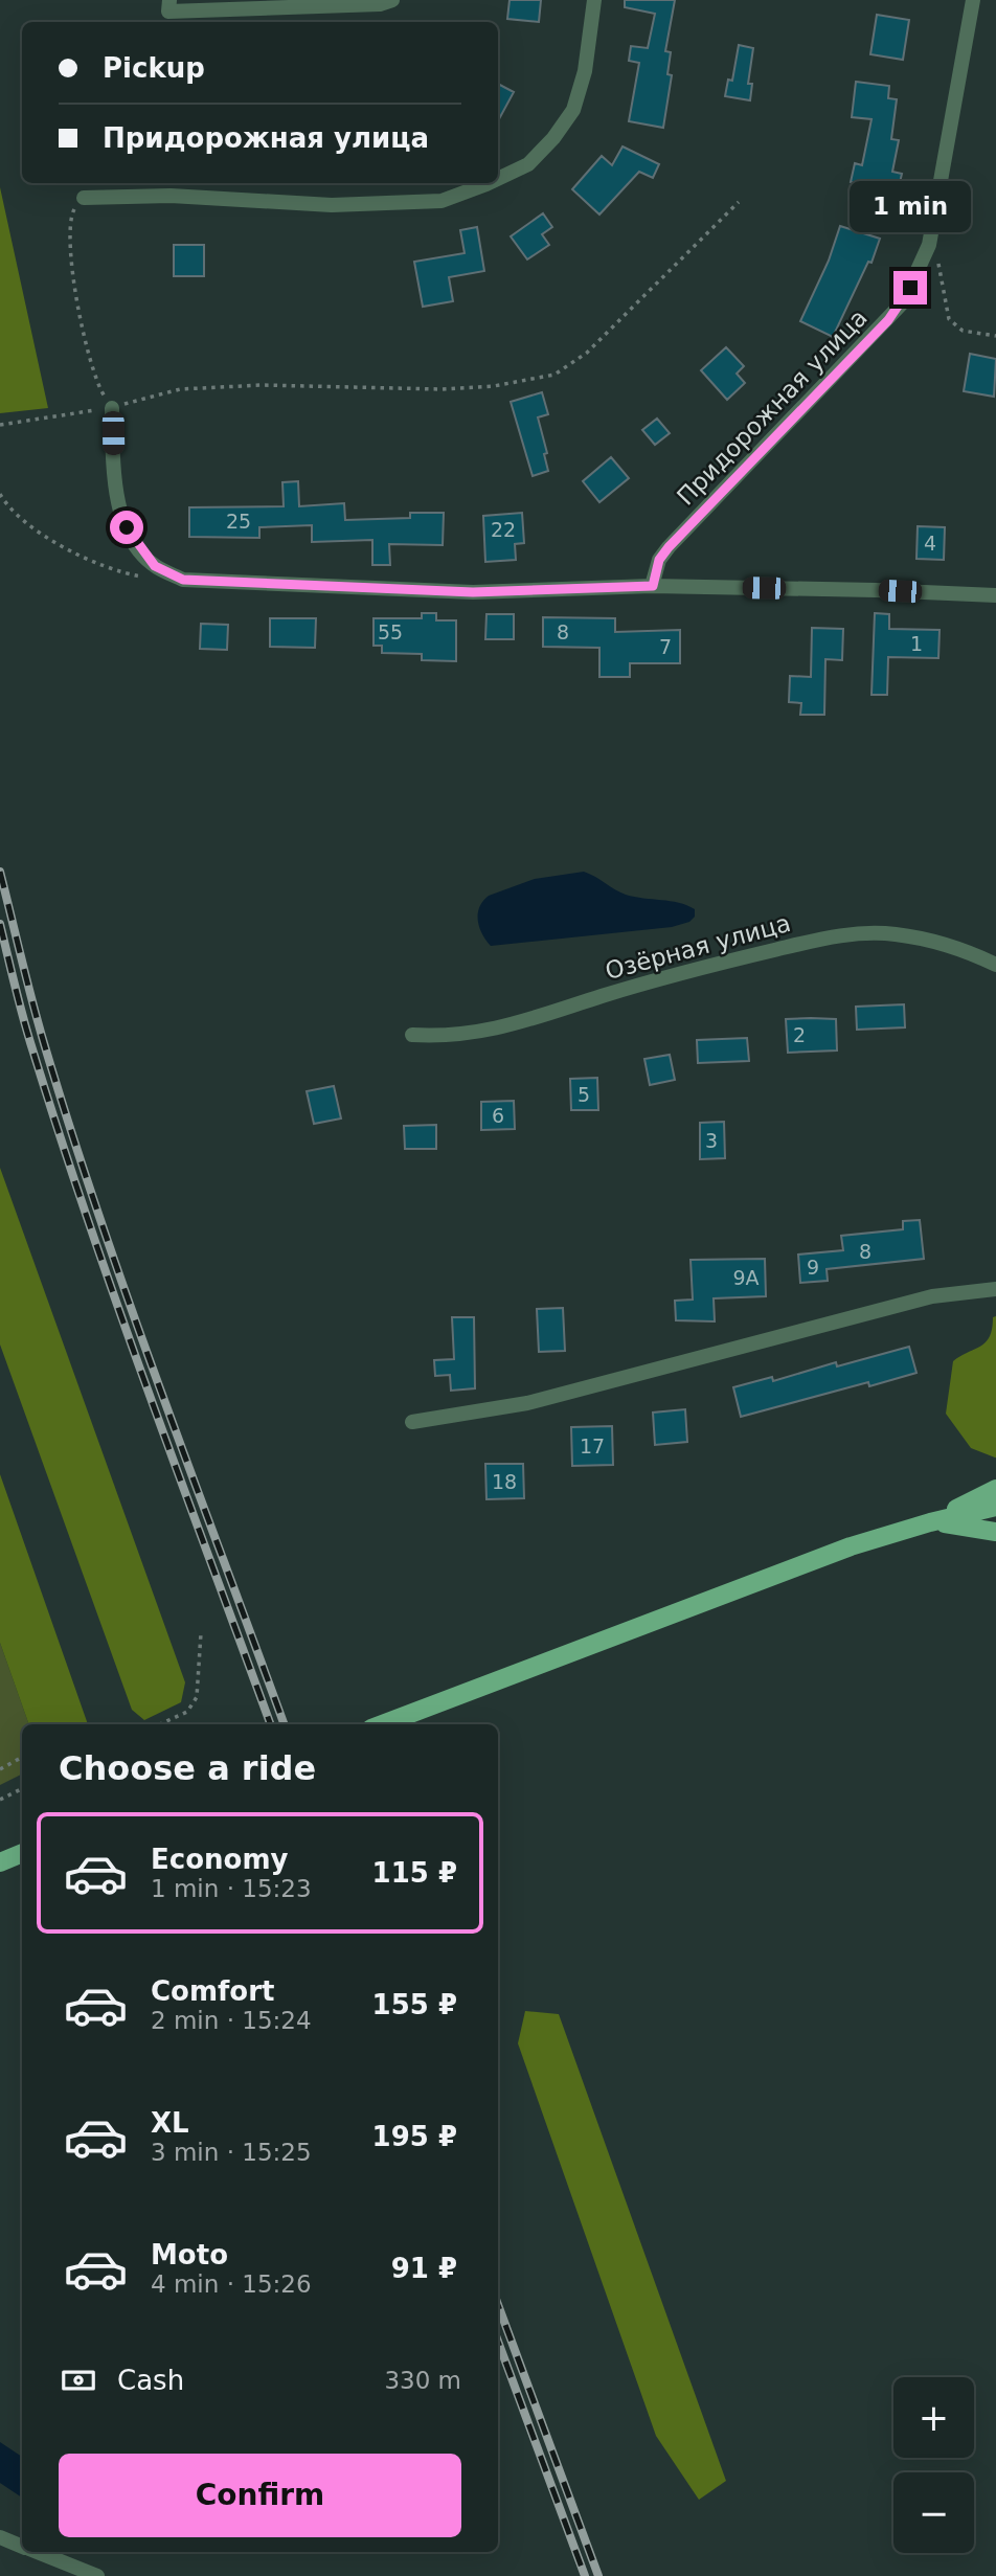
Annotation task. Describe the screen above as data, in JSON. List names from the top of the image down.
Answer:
{
  "streets": {
    "street": ["Придорожная улица", "Озёрная улица"]
  },
  "house_numbers": [
    "25",
    "22",
    "4",
    "55",
    "8",
    "1",
    "7",
    "2",
    "5",
    "6",
    "3",
    "8",
    "9",
    "9А",
    "17",
    "18"
  ],
  "page": {
    "banner": ["Pickup", "Придорожная улица"],
    "bubble": "1 min",
    "heading": "Choose a ride",
    "list": [
      {
        "name": "Economy",
        "note": "1 min · 15:23",
        "value": "115 ₽"
      },
      {
        "name": "Comfort",
        "note": "2 min · 15:24",
        "value": "155 ₽"
      },
      {
        "name": "XL",
        "note": "3 min · 15:25",
        "value": "195 ₽"
      },
      {
        "name": "Moto",
        "note": "4 min · 15:26",
        "value": "91 ₽"
      }
    ],
    "pay": ["Cash", "330 m"],
    "map_buttons": ["+", "−"],
    "buttons": "Confirm"
  }
}
